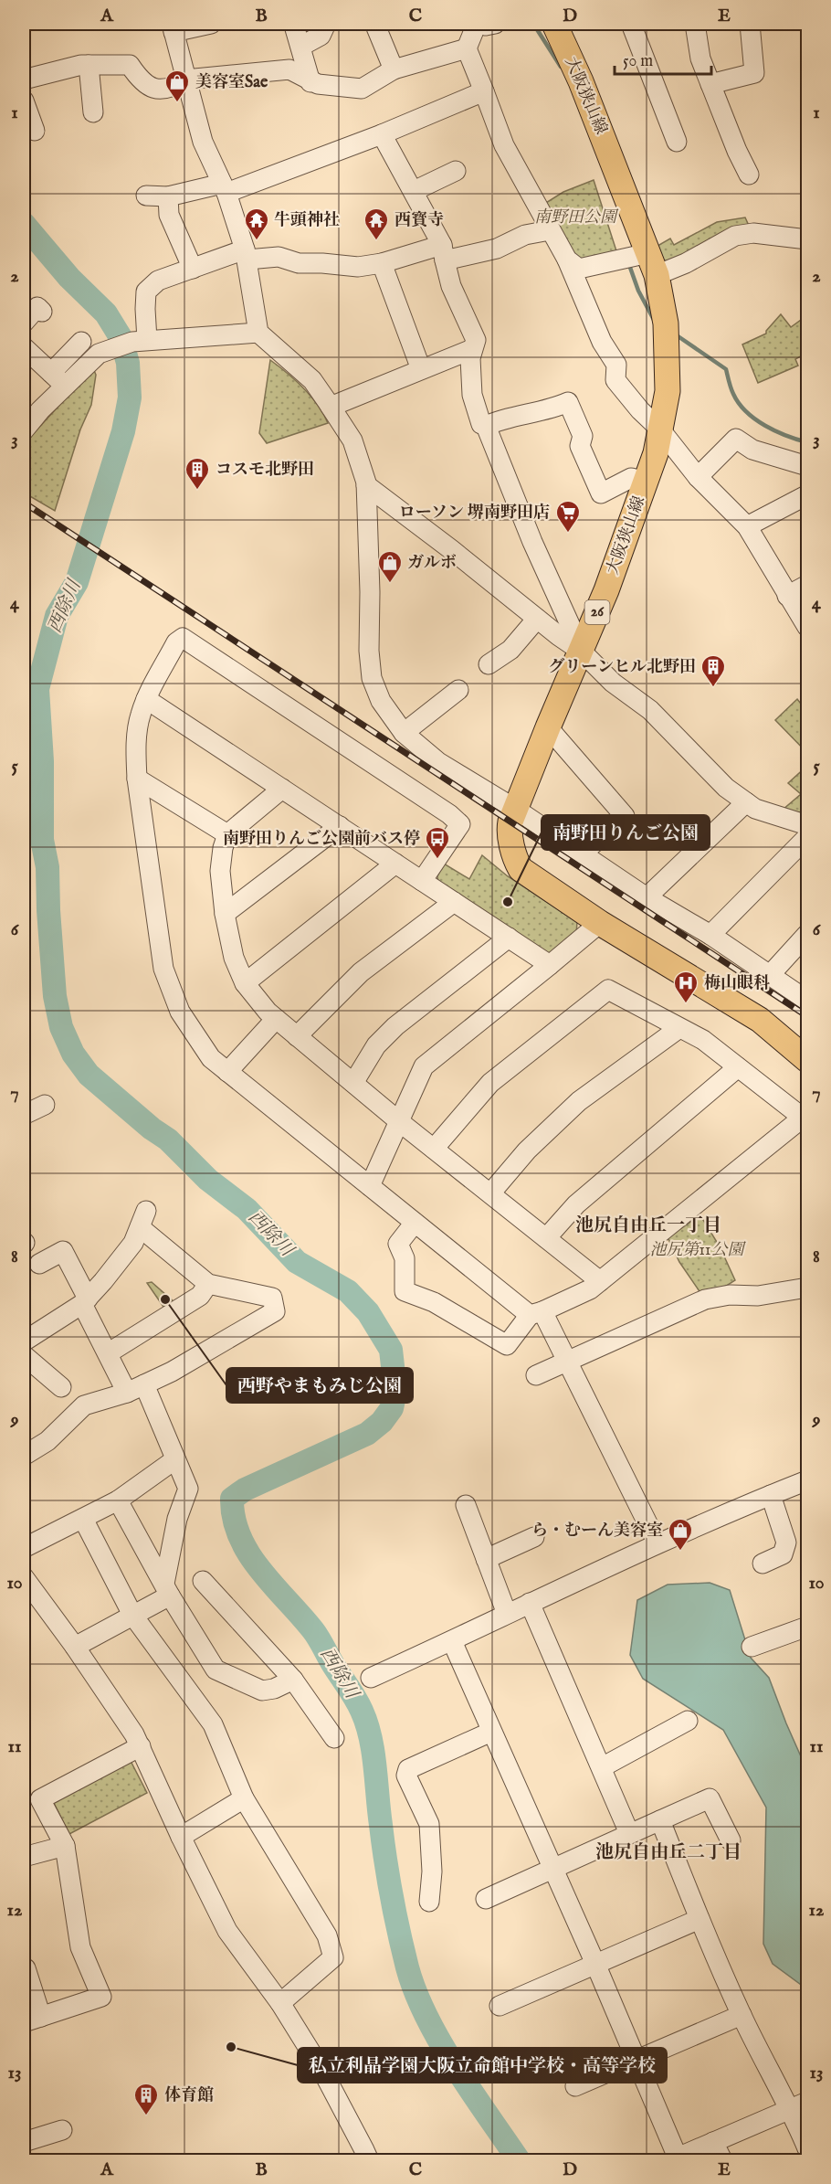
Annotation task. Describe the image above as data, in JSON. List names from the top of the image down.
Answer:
{
  "streets": {
    "main road": ["大阪狭山線", "26"]
  },
  "districts": ["池尻自由丘一丁目", "池尻自由丘二丁目"],
  "water": ["西除川"],
  "parks": ["南野田公園", "池尻第11公園"],
  "places": {
    "shop": ["美容室Sae", "ガルボ", "ら・むーん美容室"],
    "temple": ["牛頭神社", "西寳寺"],
    "building": ["コスモ北野田", "グリーンヒル北野田", "体育館"],
    "supermarket": ["ローソン 堺南野田店"],
    "bus stop": ["南野田りんご公園前バス停"],
    "other": ["南野田りんご公園", "西野やまもみじ公園", "私立利晶学園大阪立命館中学校・高等学校"],
    "hospital": ["梅山眼科"]
  },
  "scale_bar": "50 m",
  "grid": {
    "columns": [
      "A",
      "B",
      "C",
      "D",
      "E"
    ],
    "rows": [
      "1",
      "2",
      "3",
      "4",
      "5",
      "6",
      "7",
      "8",
      "9",
      "10",
      "11",
      "12",
      "13"
    ]
  }
}
